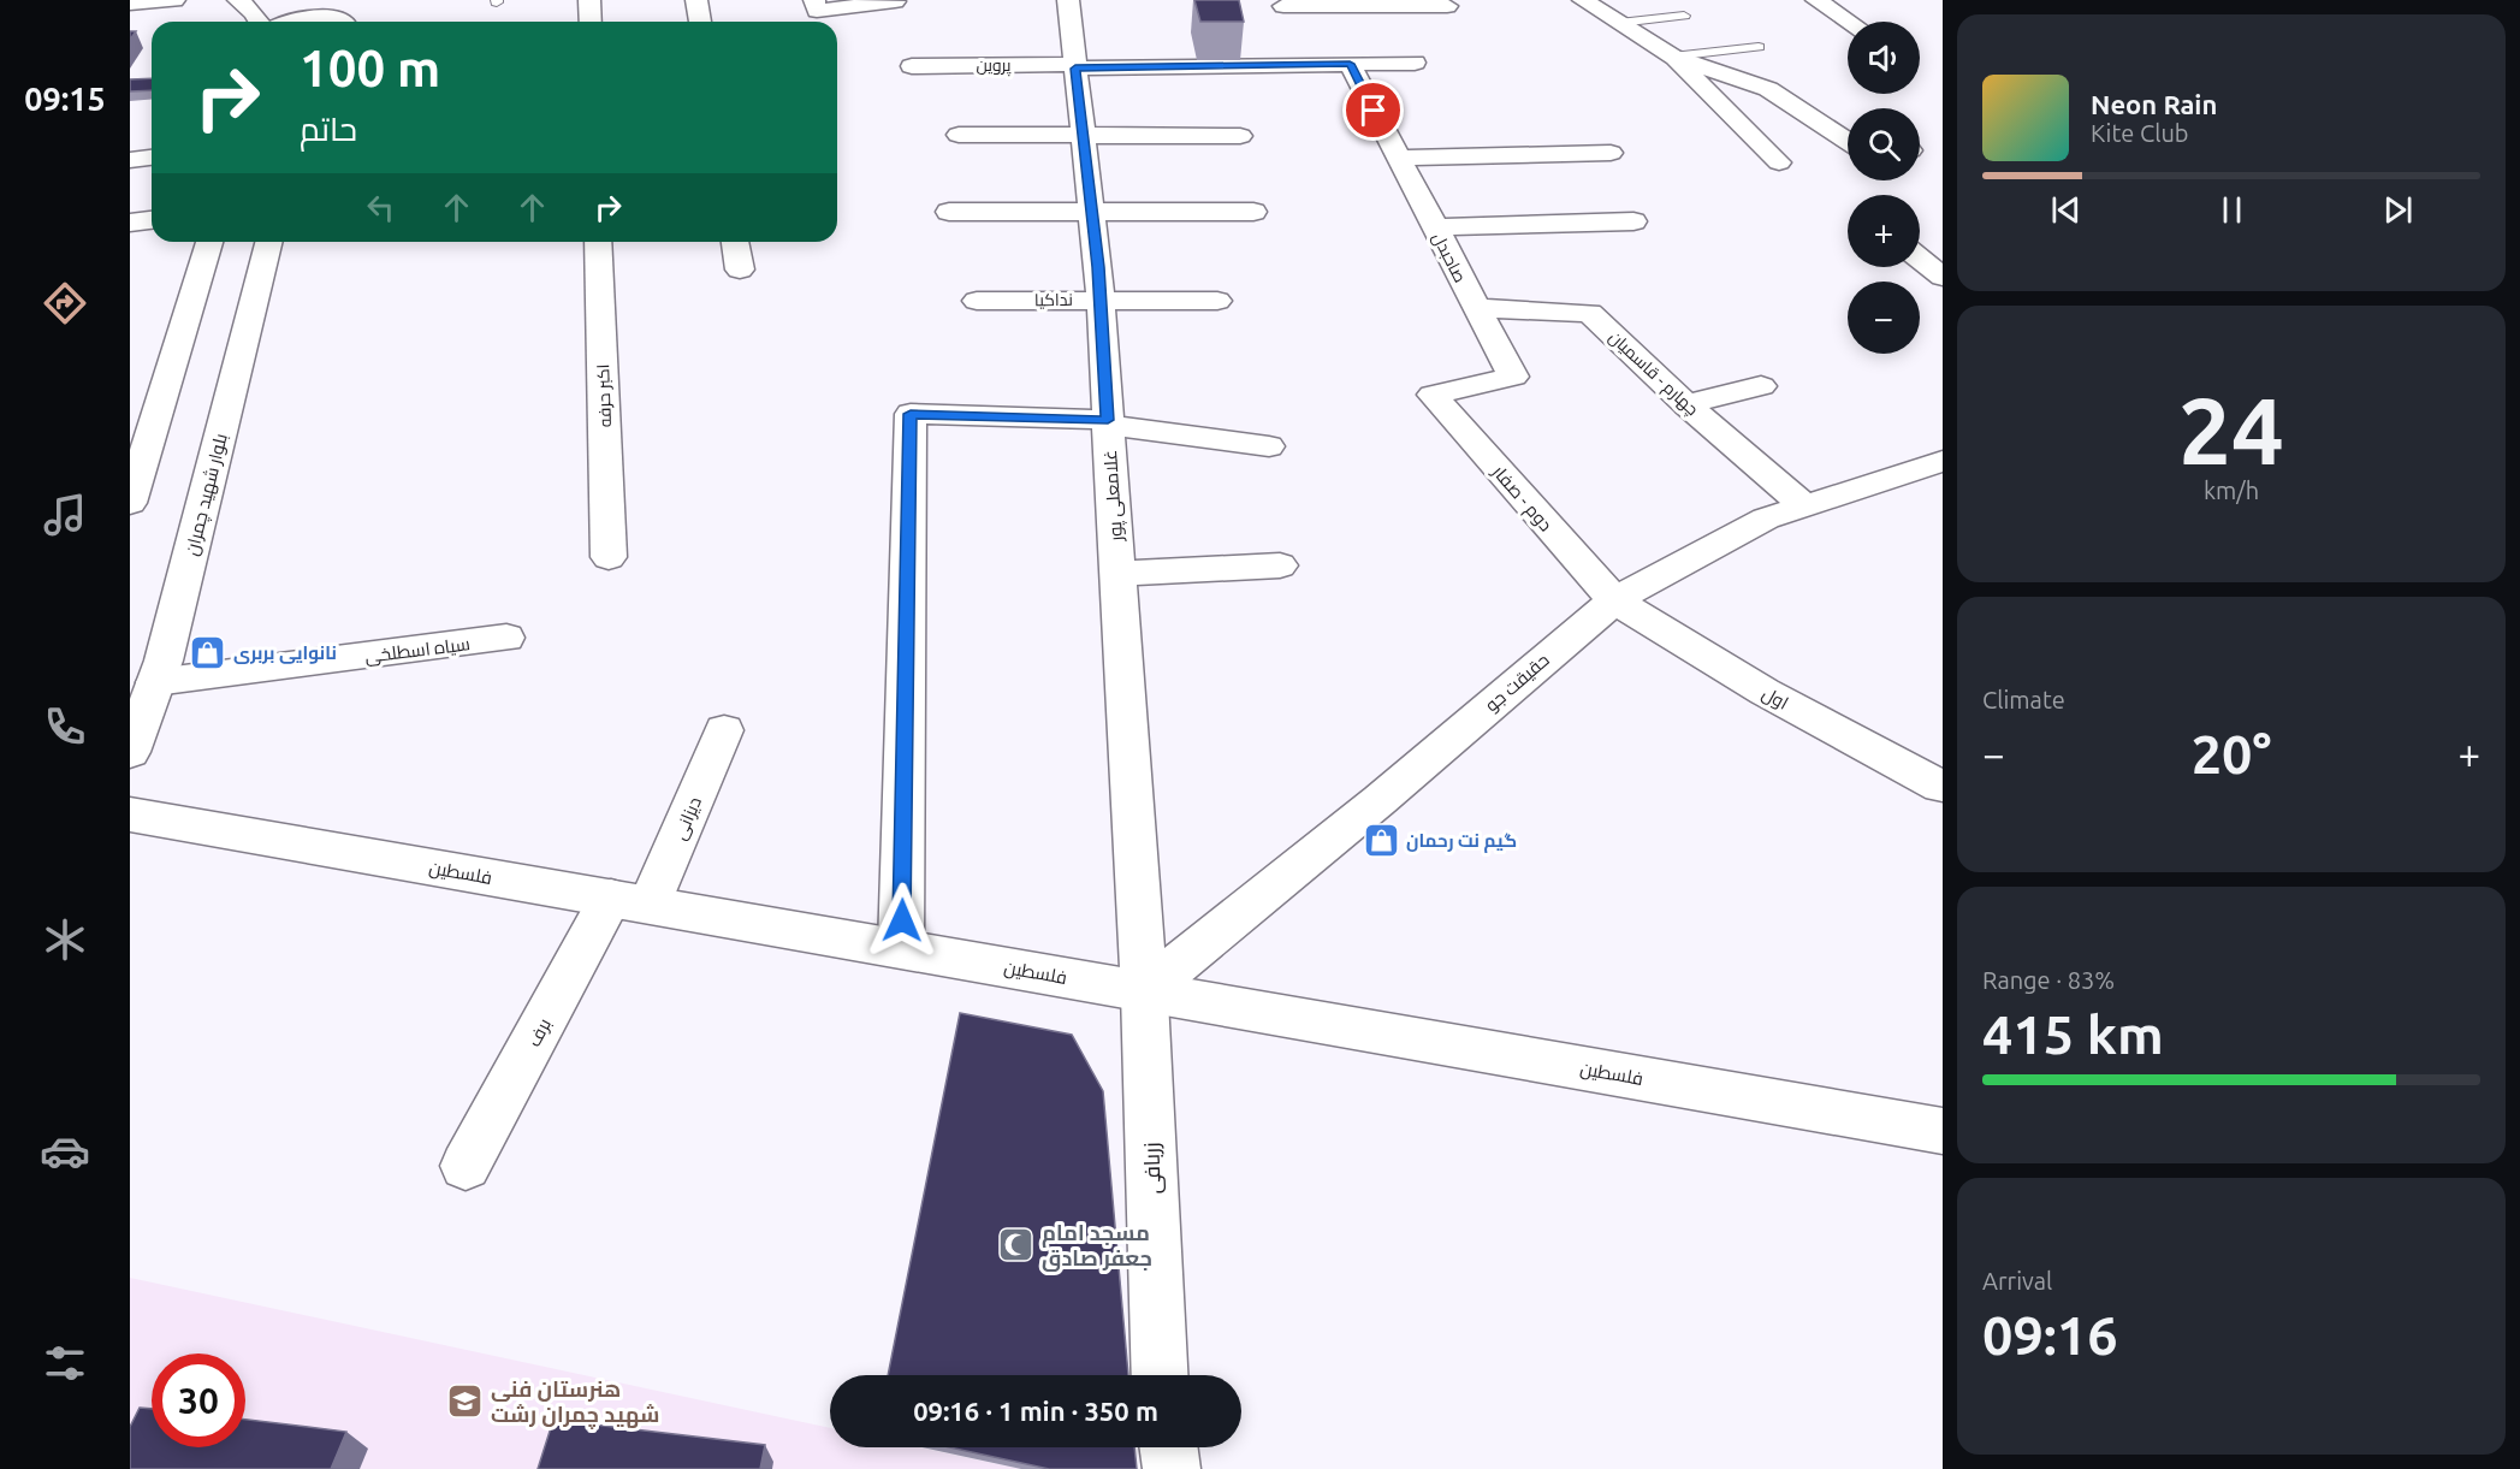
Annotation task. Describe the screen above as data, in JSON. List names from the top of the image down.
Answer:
{
  "streets": {
    "street": [
      "پروین",
      "صاحبدل",
      "نداکیا",
      "چهارم - قاسمیان",
      "اکبر حرفه",
      "بلوار شهید چمران",
      "غلامعلی پور",
      "دوم - صفار",
      "سیاه اسطلخی",
      "حقیقت جو",
      "اول",
      "دیزانی",
      "فلسطین",
      "برف",
      "زربافی"
    ]
  },
  "crossings": [
    ["پروین", "غلامعلی پور"],
    ["صاحبدل", "چهارم - قاسمیان"],
    ["صاحبدل", "دوم - صفار"],
    ["نداکیا", "غلامعلی پور"],
    ["چهارم - قاسمیان", "حقیقت جو"],
    ["بلوار شهید چمران", "سیاه اسطلخی"],
    ["غلامعلی پور", "حقیقت جو"],
    ["غلامعلی پور", "فلسطین"],
    ["غلامعلی پور", "زربافی"],
    ["دوم - صفار", "حقیقت جو"],
    ["دوم - صفار", "اول"],
    ["حقیقت جو", "اول"],
    ["حقیقت جو", "فلسطین"],
    ["حقیقت جو", "زربافی"],
    ["دیزانی", "فلسطین"],
    ["دیزانی", "برف"],
    ["فلسطین", "برف"],
    ["فلسطین", "زربافی"]
  ],
  "places": {
    "shop": ["نانوایی بربری", "گیم نت رحمان"],
    "mosque": ["مسجد امام جعفر صادق"],
    "school or university": ["هنرستان فنی شهید چمران رشت"]
  },
  "page": {
    "tabs": "09:15",
    "map_buttons": ["+", "−"],
    "turn": ["100 m", "حاتم"],
    "song": ["Neon Rain", "Kite Club"],
    "tile": [
      ["24", "km/h"],
      "Climate",
      ["Range · 83%", "415 km"],
      ["Arrival", "09:16"]
    ],
    "heat": ["−", "20°", "+"],
    "limit": "30",
    "trip": "09:16 · 1 min · 350 m"
  }
}
